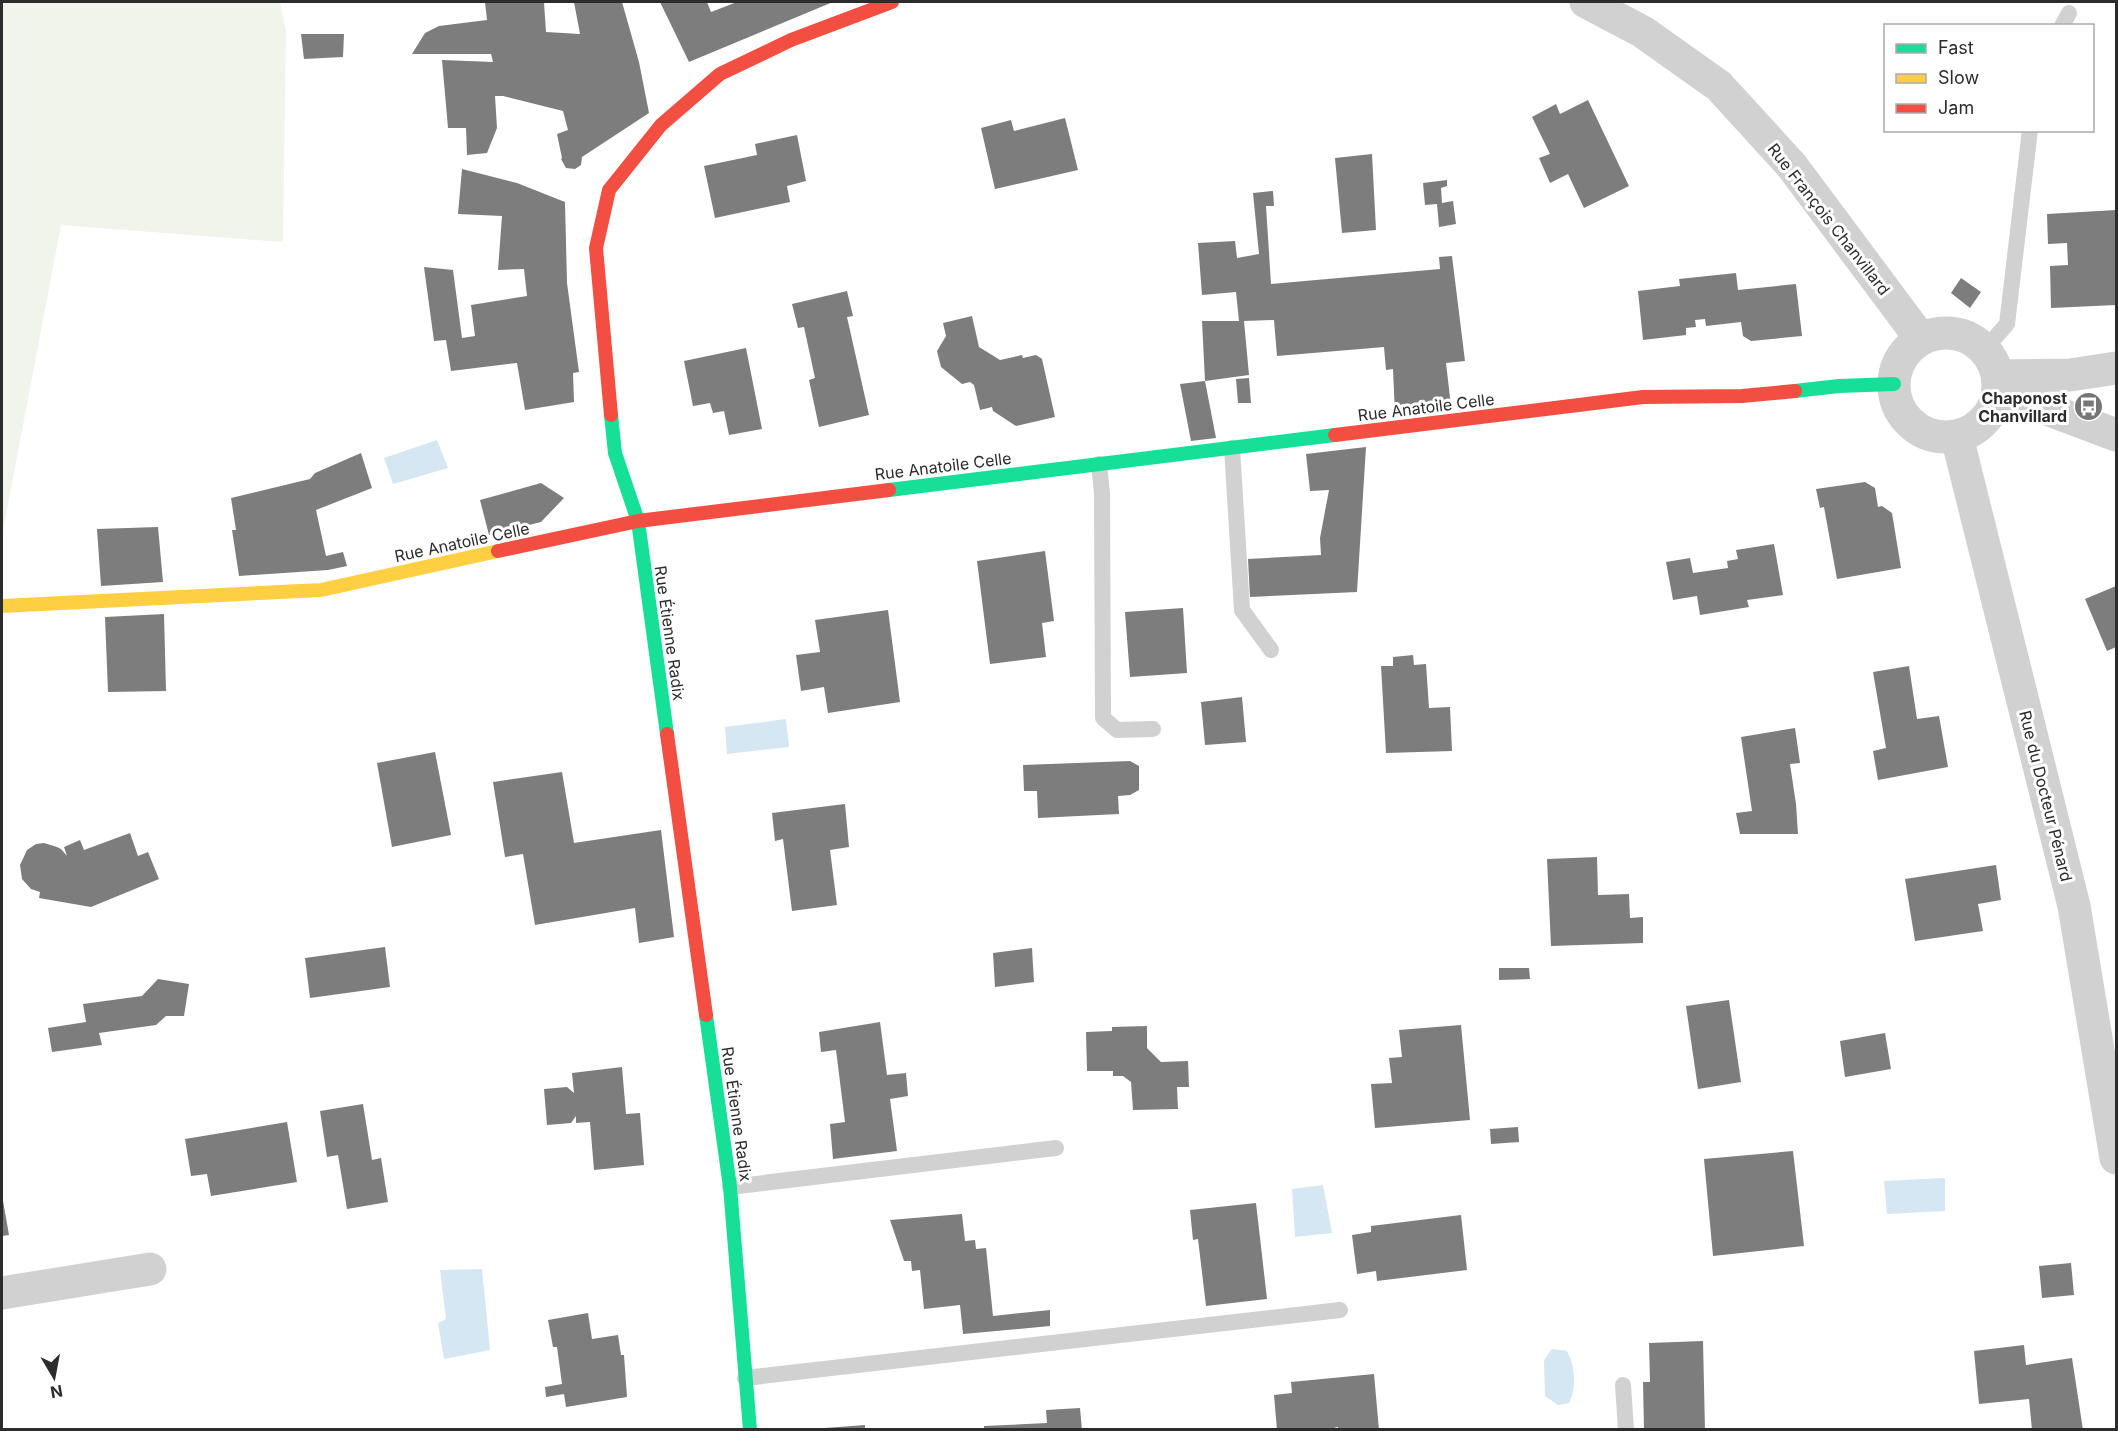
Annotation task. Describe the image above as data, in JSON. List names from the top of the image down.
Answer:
{
  "streets": {
    "street": [
      "Rue François Chanvillard",
      "Rue Anatoile Celle",
      "Rue Étienne Radix",
      "Rue du Docteur Pénard"
    ]
  },
  "crossings": [
    ["Rue François Chanvillard", "Rue Anatoile Celle"],
    ["Rue François Chanvillard", "Rue du Docteur Pénard"],
    ["Rue Anatoile Celle", "Rue Étienne Radix"],
    ["Rue Anatoile Celle", "Rue du Docteur Pénard"]
  ],
  "places": {
    "bus stop": ["Chaponost Chanvillard"]
  },
  "legend": ["Fast", "Slow", "Jam"],
  "north": "bottom"
}
